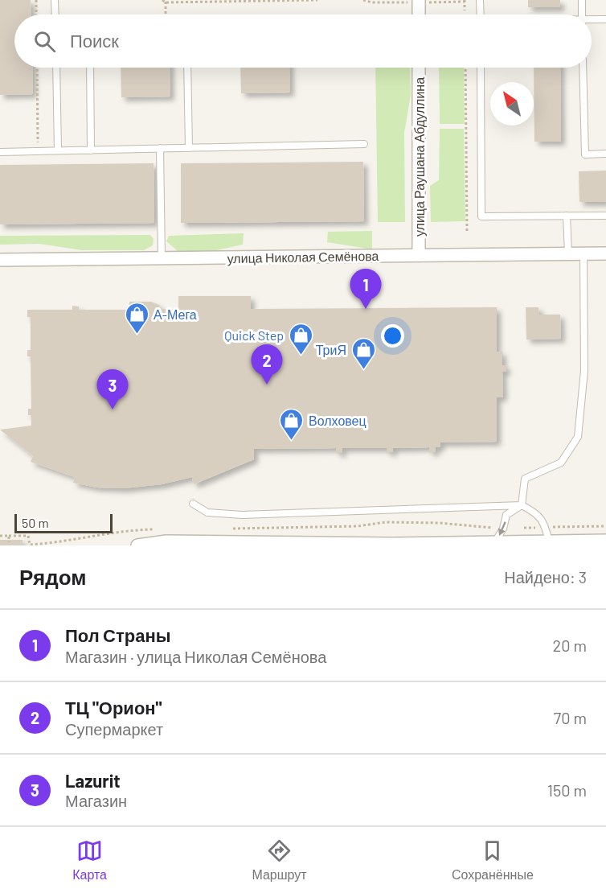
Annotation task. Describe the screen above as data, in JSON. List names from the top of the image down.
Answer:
{
  "streets": {
    "street": ["улица Раушана Абдуллина", "улица Николая Семёнова"]
  },
  "crossings": [
    ["улица Раушана Абдуллина", "улица Николая Семёнова"]
  ],
  "places": {
    "shop": [
      "А-Мега",
      "Quick Step",
      "ТриЯ",
      "Волховец"
    ]
  },
  "scale_bar": "50 m",
  "north": "top left",
  "page": {
    "search": "Поиск",
    "pins": ["1", "2", "3"],
    "scale": "50 m",
    "heading": ["Рядом", "Найдено: 3"],
    "list": [
      {
        "mark": "1",
        "name": "Пол Страны",
        "note": "Магазин · улица Николая Семёнова",
        "value": "20 m"
      },
      {
        "mark": "2",
        "name": "ТЦ \"Орион\"",
        "note": "Супермаркет",
        "value": "70 m"
      },
      {
        "mark": "3",
        "name": "Lazurit",
        "note": "Магазин",
        "value": "150 m"
      }
    ],
    "nav": ["Карта", "Маршрут", "Сохранённые"]
  }
}
